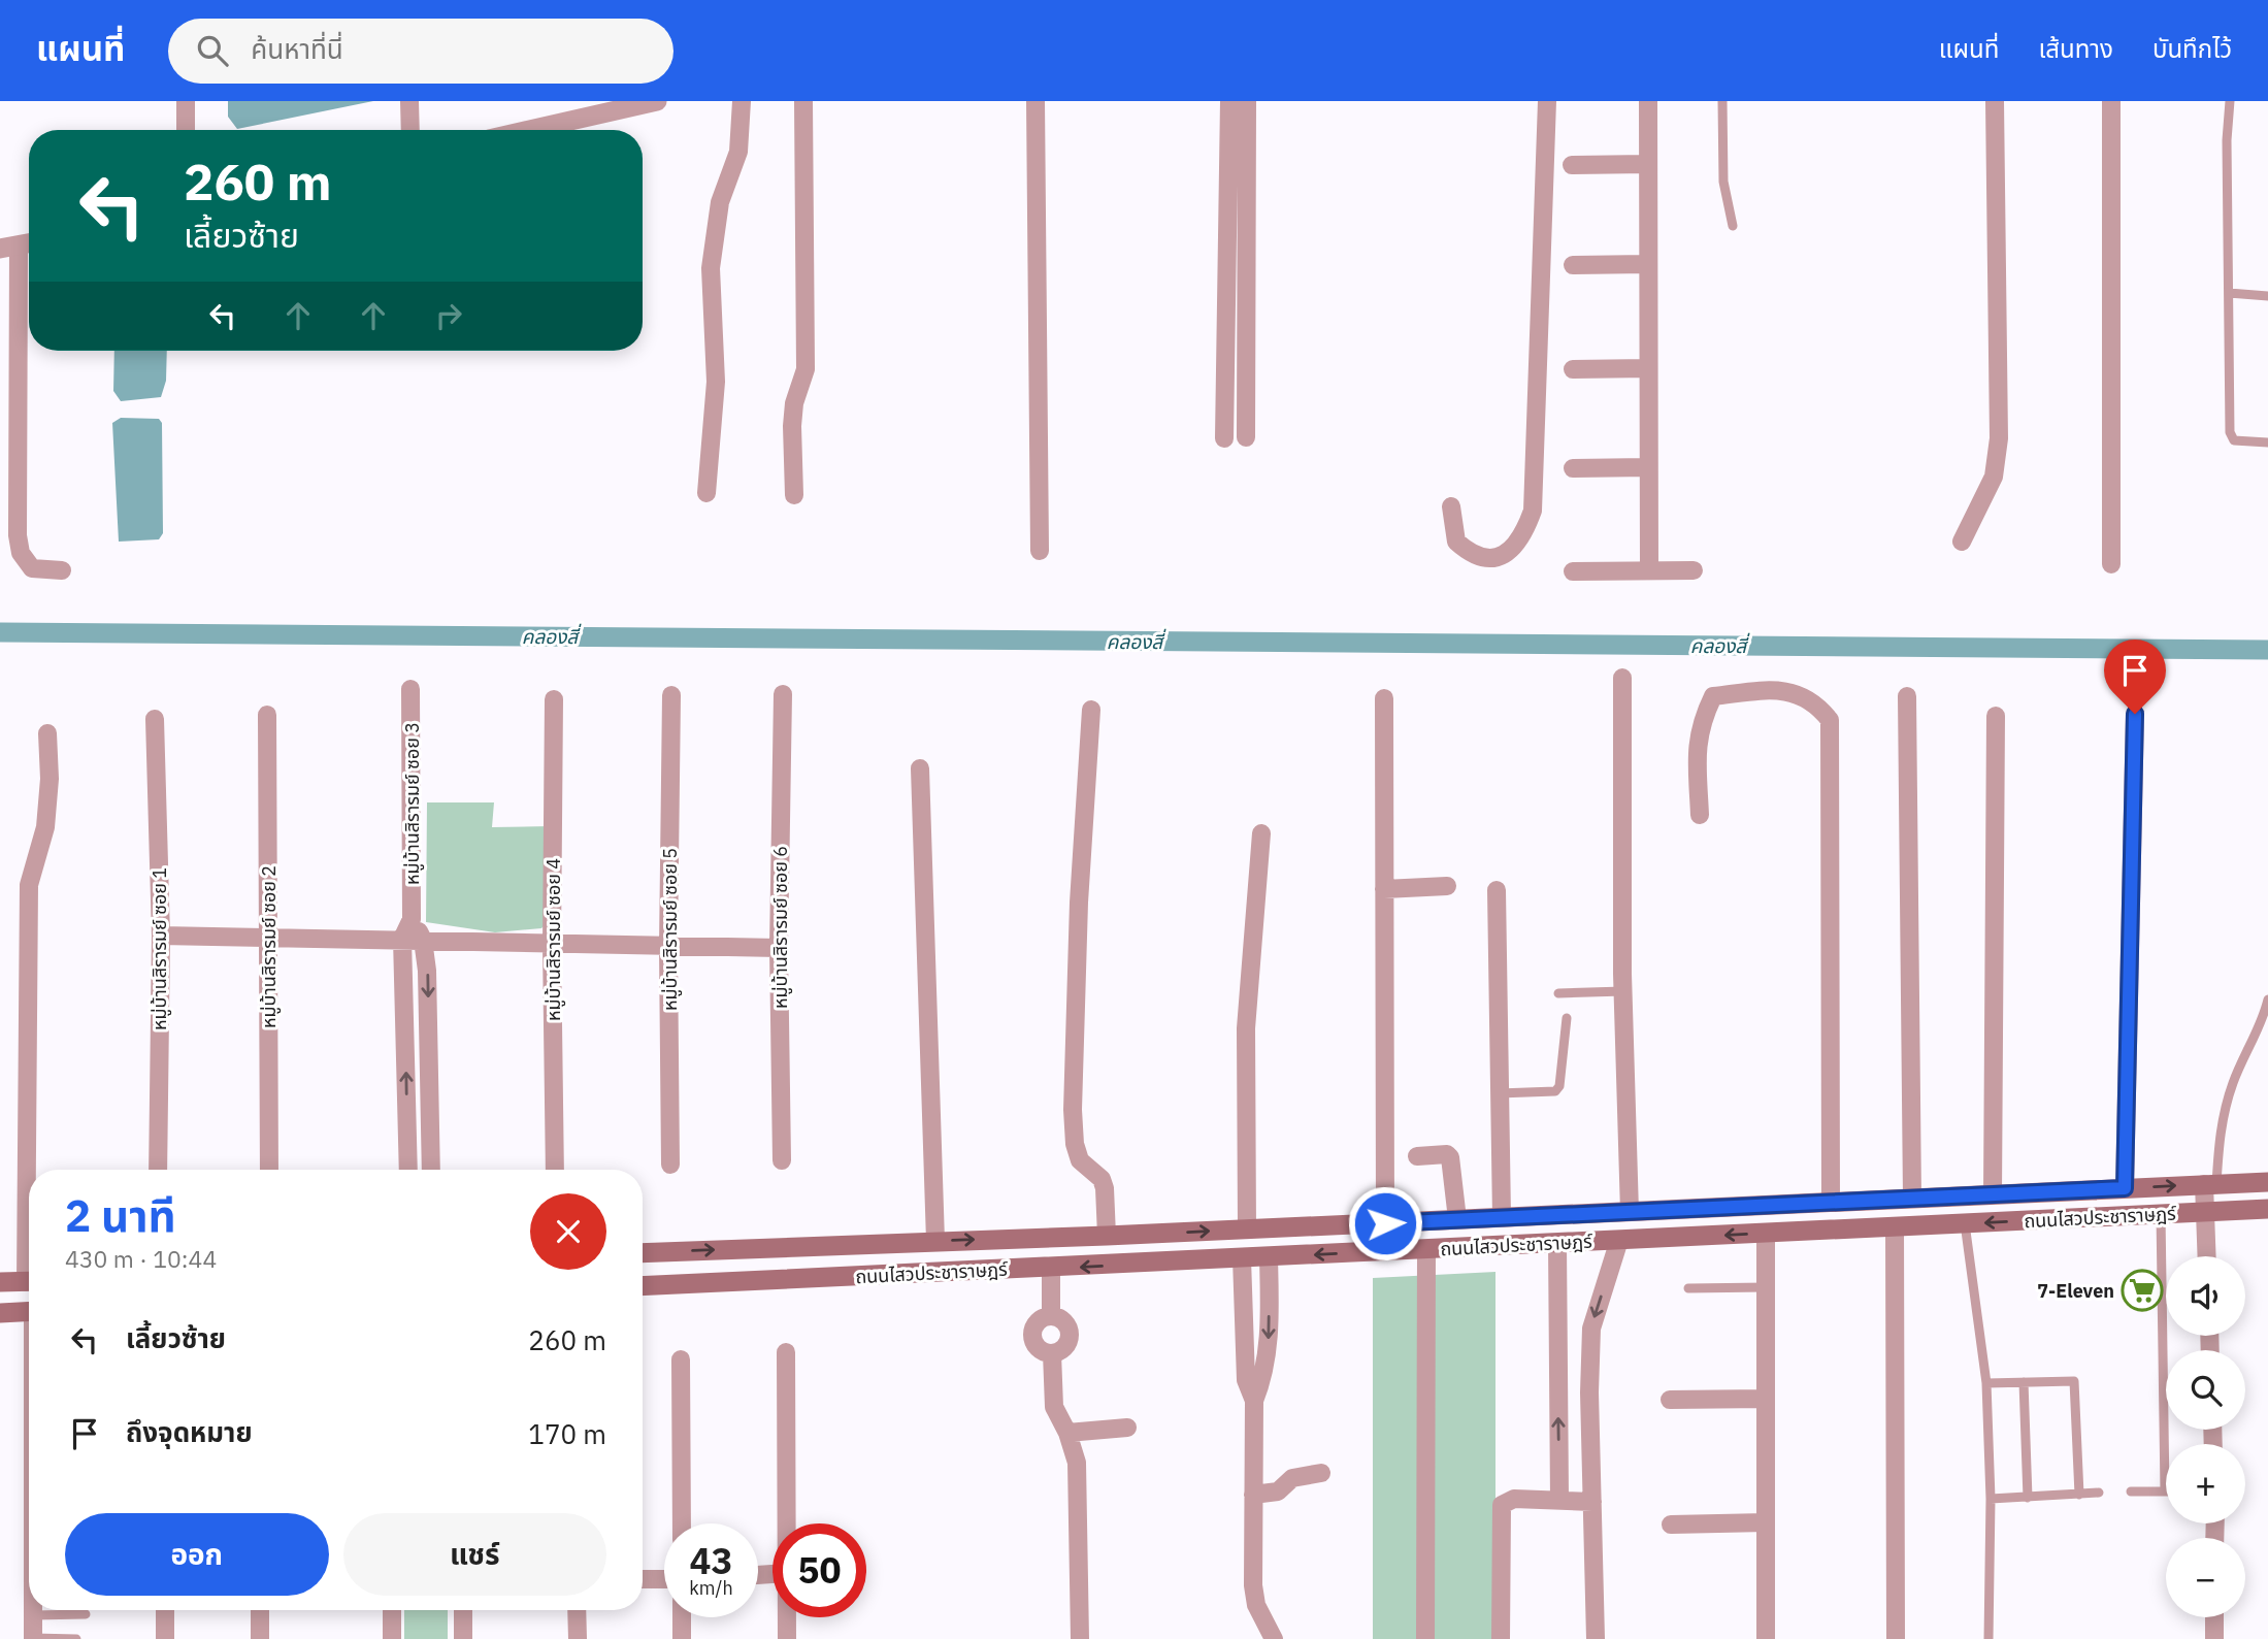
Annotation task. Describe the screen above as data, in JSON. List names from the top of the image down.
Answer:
{
  "streets": {
    "main road": ["ถนนไสวประชาราษฎร์"],
    "street": [
      "หมู่บ้านสิรารมย์ ซอย 3",
      "หมู่บ้านสิรารมย์ ซอย 6",
      "หมู่บ้านสิรารมย์ ซอย 5",
      "หมู่บ้านสิรารมย์ ซอย 4",
      "หมู่บ้านสิรารมย์ ซอย 2",
      "หมู่บ้านสิรารมย์ ซอย 1"
    ]
  },
  "water": ["คลองสี่"],
  "places": {
    "supermarket": ["7-Eleven"]
  },
  "page": {
    "header": "แผนที่",
    "search": "ค้นหาที่นี่",
    "nav": ["แผนที่", "เส้นทาง", "บันทึกไว้"],
    "turn": ["260 m", "เลี้ยวซ้าย"],
    "heading": ["2 นาที", "430 m · 10:44"],
    "map_buttons": ["+", "−"],
    "list": [
      {
        "name": "เลี้ยวซ้าย",
        "value": "260 m"
      },
      {
        "name": "ถึงจุดหมาย",
        "value": "170 m"
      }
    ],
    "buttons": ["ออก", "แชร์"],
    "speed": "43 km/h",
    "limit": "50"
  }
}
